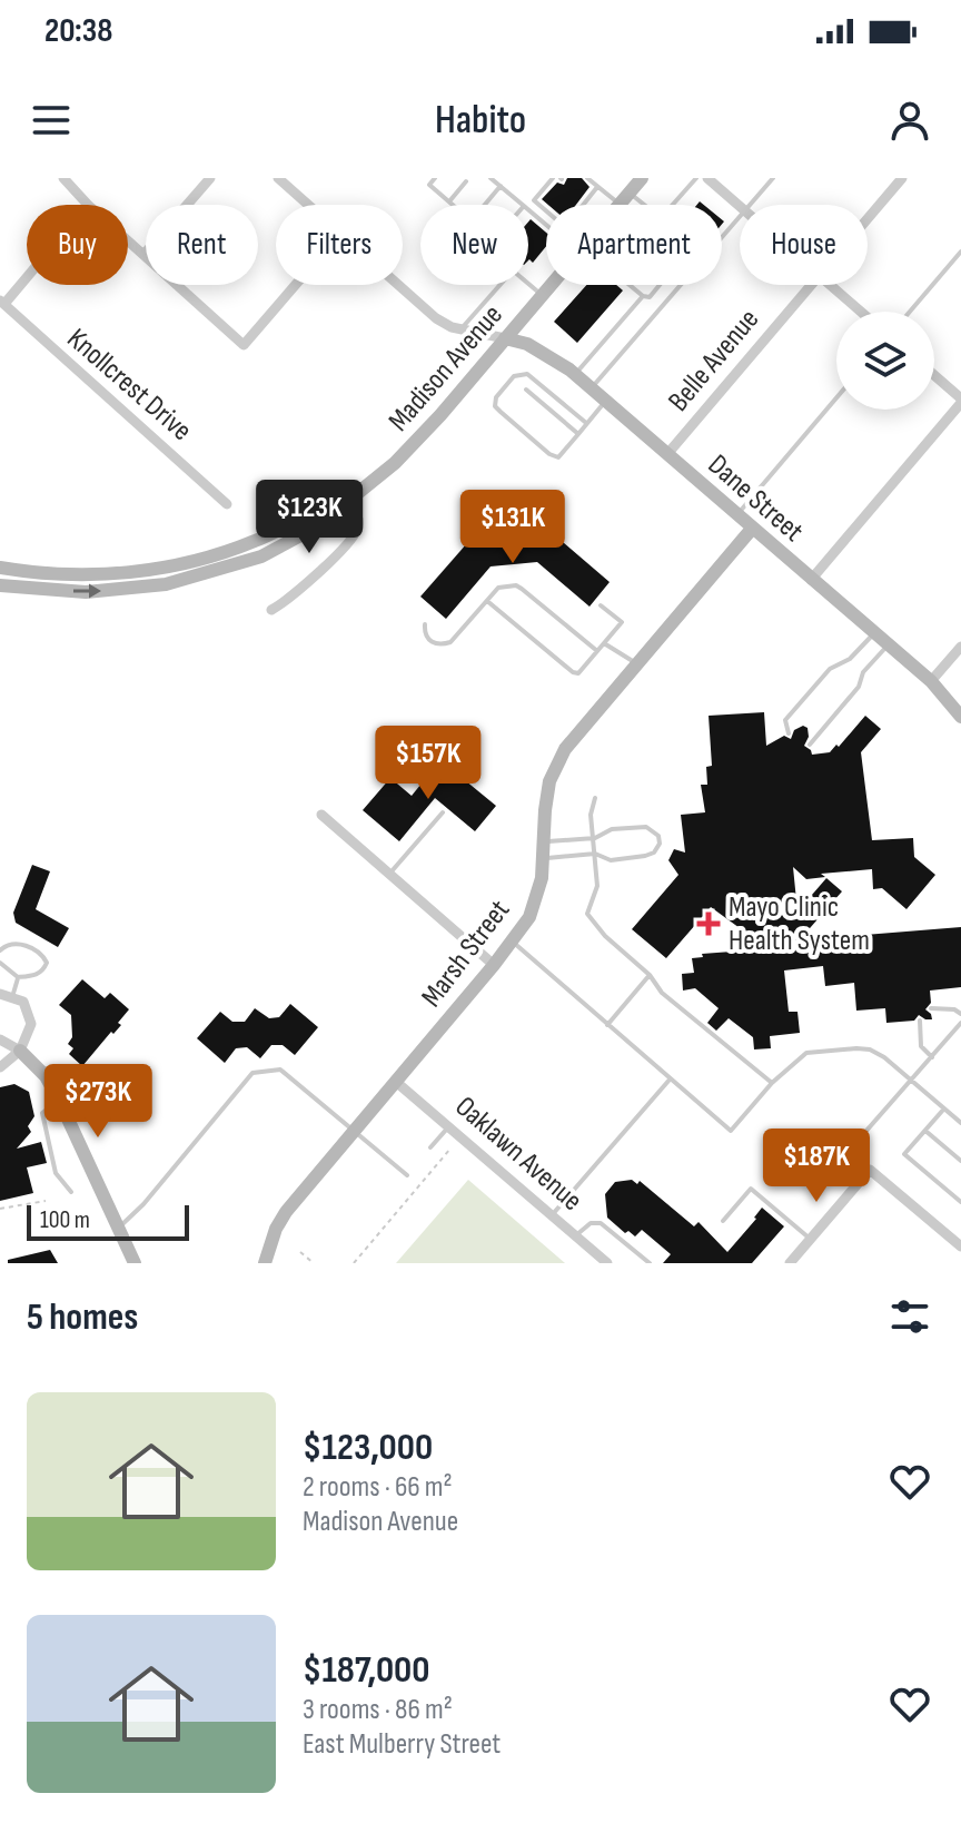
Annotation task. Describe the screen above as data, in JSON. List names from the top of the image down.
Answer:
{
  "streets": {
    "street": [
      "Belle Avenue",
      "Madison Avenue",
      "Knollcrest Drive",
      "Dane Street",
      "Marsh Street",
      "Oaklawn Avenue"
    ]
  },
  "crossings": [
    ["Belle Avenue", "Dane Street"],
    ["Madison Avenue", "Dane Street"],
    ["Dane Street", "Marsh Street"],
    ["Marsh Street", "Oaklawn Avenue"]
  ],
  "places": {
    "health": ["Mayo Clinic Health System"]
  },
  "scale_bar": "100 m",
  "page": {
    "status": "20:38",
    "header": "Habito",
    "chip": [
      "Buy",
      "Rent",
      "Filters",
      "New",
      "Apartment",
      "House"
    ],
    "price": [
      "$123K",
      "$131K",
      "$157K",
      "$273K",
      "$187K"
    ],
    "scale": "100 m",
    "heading": "5 homes",
    "list": [
      {
        "name": "$123,000",
        "note": "2 rooms · 66 m² · Madison Avenue"
      },
      {
        "name": "$187,000",
        "note": "3 rooms · 86 m² · East Mulberry Street"
      }
    ]
  }
}
